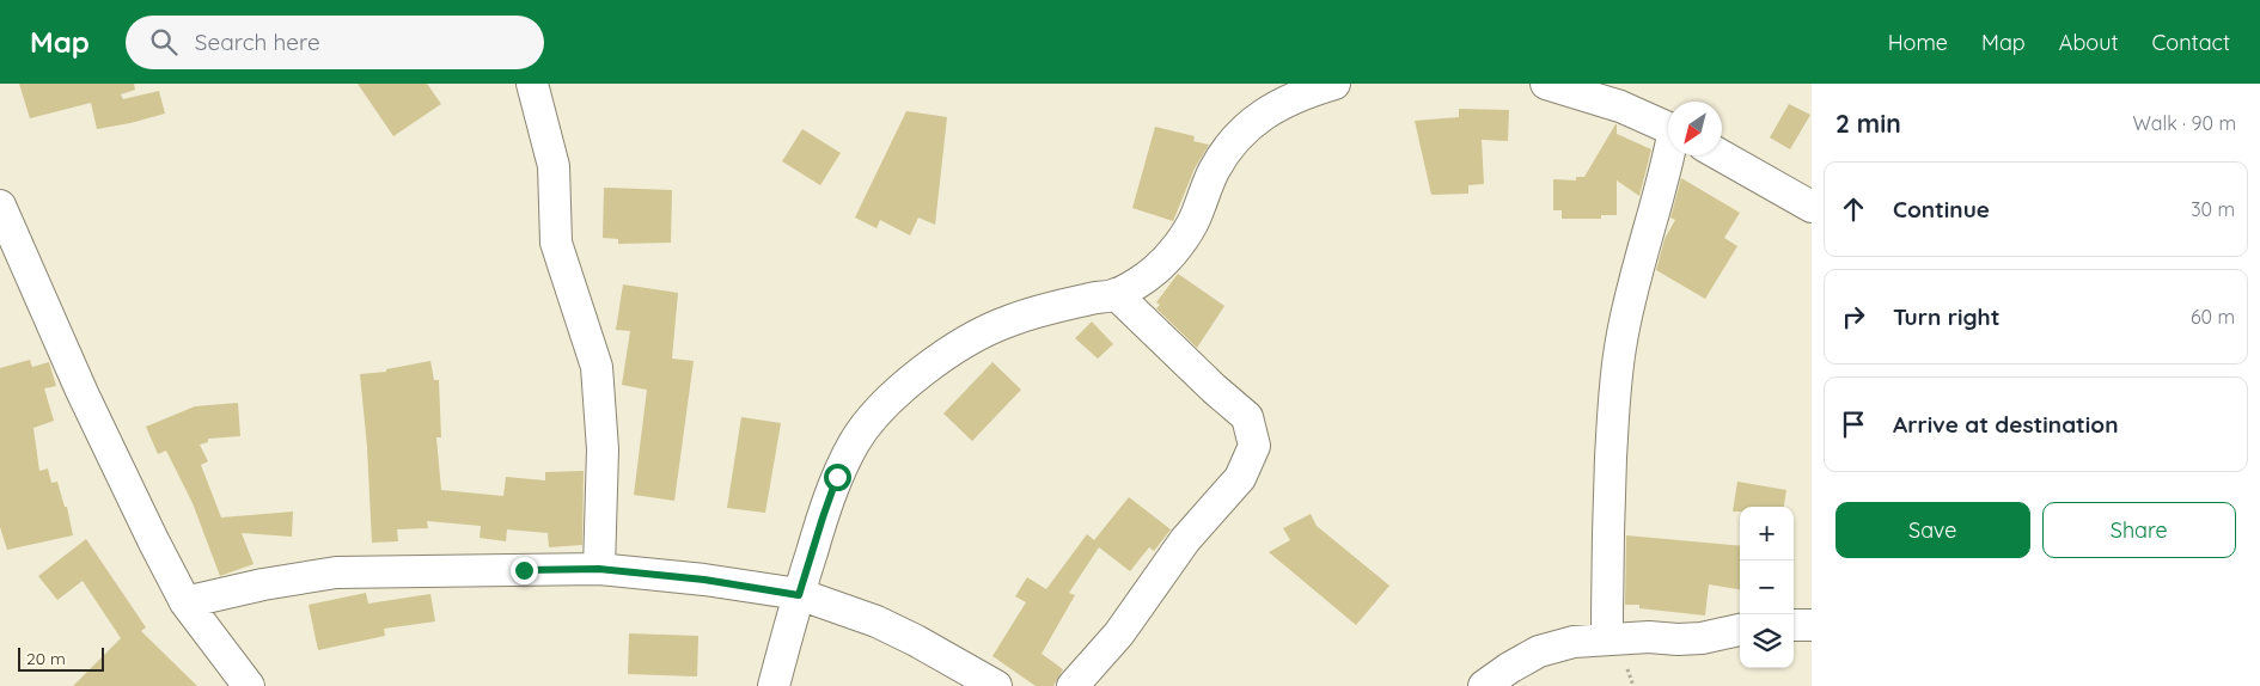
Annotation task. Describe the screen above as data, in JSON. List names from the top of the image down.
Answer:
{
  "scale_bar": "20 m",
  "north": "bottom left",
  "page": {
    "header": "Map",
    "search": "Search here",
    "nav": [
      "Home",
      "Map",
      "About",
      "Contact"
    ],
    "heading": ["2 min", "Walk · 90 m"],
    "list": [
      ["Continue", "30 m"],
      ["Turn right", "60 m"],
      "Arrive at destination"
    ],
    "buttons": ["Save", "Share"],
    "map_buttons": ["+", "−"],
    "scale": "20 m"
  }
}
